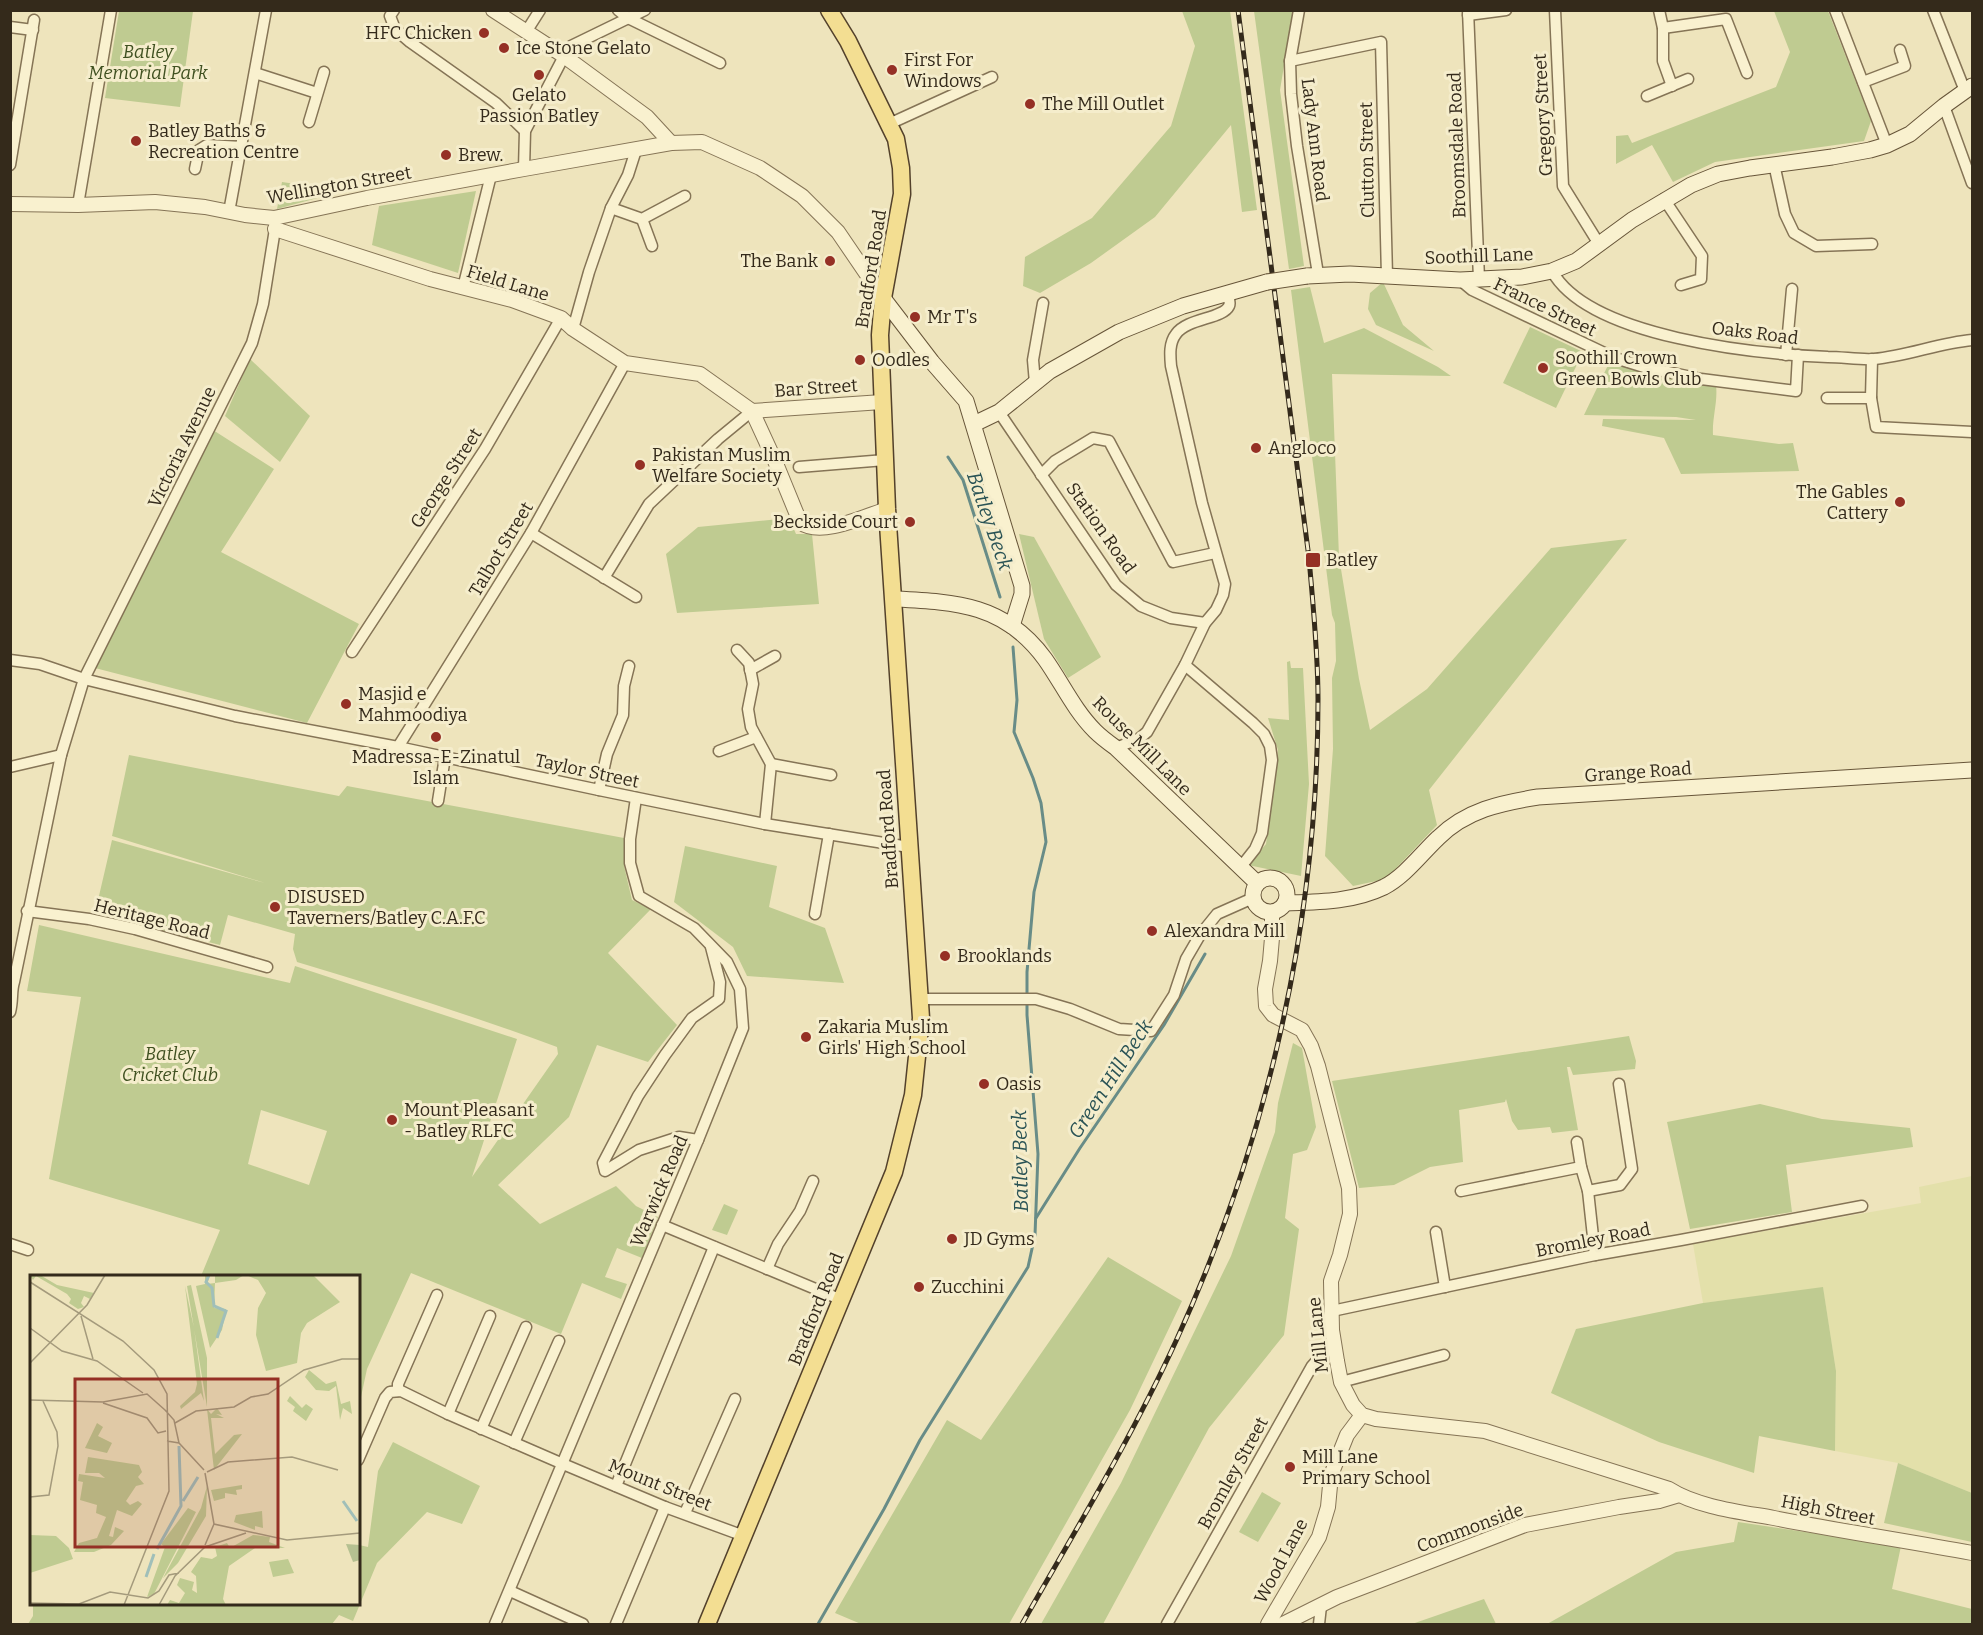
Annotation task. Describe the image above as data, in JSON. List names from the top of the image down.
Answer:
{
  "streets": {
    "main road": [
      "Soothill Lane",
      "Bradford Road",
      "Rouse Mill Lane",
      "Grange Road"
    ],
    "street": [
      "Gregory Street",
      "Lady Ann Road",
      "Broomsdale Road",
      "Clutton Street",
      "Wellington Street",
      "Field Lane",
      "France Street",
      "Oaks Road",
      "Bar Street",
      "Victoria Avenue",
      "George Street",
      "Station Road",
      "Talbot Street",
      "Taylor Street",
      "Heritage Road",
      "Warwick Road",
      "Bromley Road",
      "Mill Lane",
      "Bromley Street",
      "Mount Street",
      "High Street",
      "Commonside",
      "Wood Lane"
    ]
  },
  "crossings": [
    ["Gregory Street", "Soothill Lane"],
    ["Lady Ann Road", "Clutton Street"],
    ["Lady Ann Road", "Soothill Lane"],
    ["Broomsdale Road", "Soothill Lane"],
    ["Clutton Street", "Soothill Lane"],
    ["Wellington Street", "Bradford Road"],
    ["Wellington Street", "Field Lane"],
    ["Wellington Street", "Victoria Avenue"],
    ["Soothill Lane", "France Street"],
    ["Soothill Lane", "Oaks Road"],
    ["Soothill Lane", "Station Road"],
    ["Bradford Road", "Field Lane"],
    ["Bradford Road", "Bar Street"],
    ["Bradford Road", "Rouse Mill Lane"],
    ["Bradford Road", "Taylor Street"],
    ["Bradford Road", "Mount Street"],
    ["Field Lane", "Bar Street"],
    ["Field Lane", "Victoria Avenue"],
    ["Field Lane", "George Street"],
    ["Field Lane", "Talbot Street"],
    ["France Street", "Oaks Road"],
    ["Victoria Avenue", "Taylor Street"],
    ["Victoria Avenue", "Heritage Road"],
    ["Talbot Street", "Taylor Street"],
    ["Rouse Mill Lane", "Grange Road"],
    ["Rouse Mill Lane", "Mill Lane"],
    ["Taylor Street", "Warwick Road"],
    ["Grange Road", "Mill Lane"],
    ["Warwick Road", "Mount Street"],
    ["Bromley Road", "Mill Lane"],
    ["Mill Lane", "Bromley Street"],
    ["Mill Lane", "Wood Lane"],
    ["High Street", "Commonside"]
  ],
  "water": ["Batley Beck", "Green Hill Beck"],
  "parks": ["Batley Memorial Park", "Batley Cricket Club"],
  "places": {
    "other": [
      "HFC Chicken",
      "Ice Stone Gelato",
      "First For Windows",
      "Gelato Passion Batley",
      "The Mill Outlet",
      "Batley Baths & Recreation Centre",
      "Brew.",
      "The Bank",
      "Mr T's",
      "Oodles",
      "Soothill Crown Green Bowls Club",
      "Angloco",
      "Pakistan Muslim Welfare Society",
      "The Gables Cattery",
      "Beckside Court",
      "Masjid e Mahmoodiya",
      "Madressa-E-Zinatul Islam",
      "DISUSED Taverners/Batley C.A.F.C",
      "Alexandra Mill",
      "Brooklands",
      "Zakaria Muslim Girls' High School",
      "Oasis",
      "Mount Pleasant - Batley RLFC",
      "JD Gyms",
      "Zucchini",
      "Mill Lane Primary School"
    ],
    "transit": ["Batley"]
  }
}
